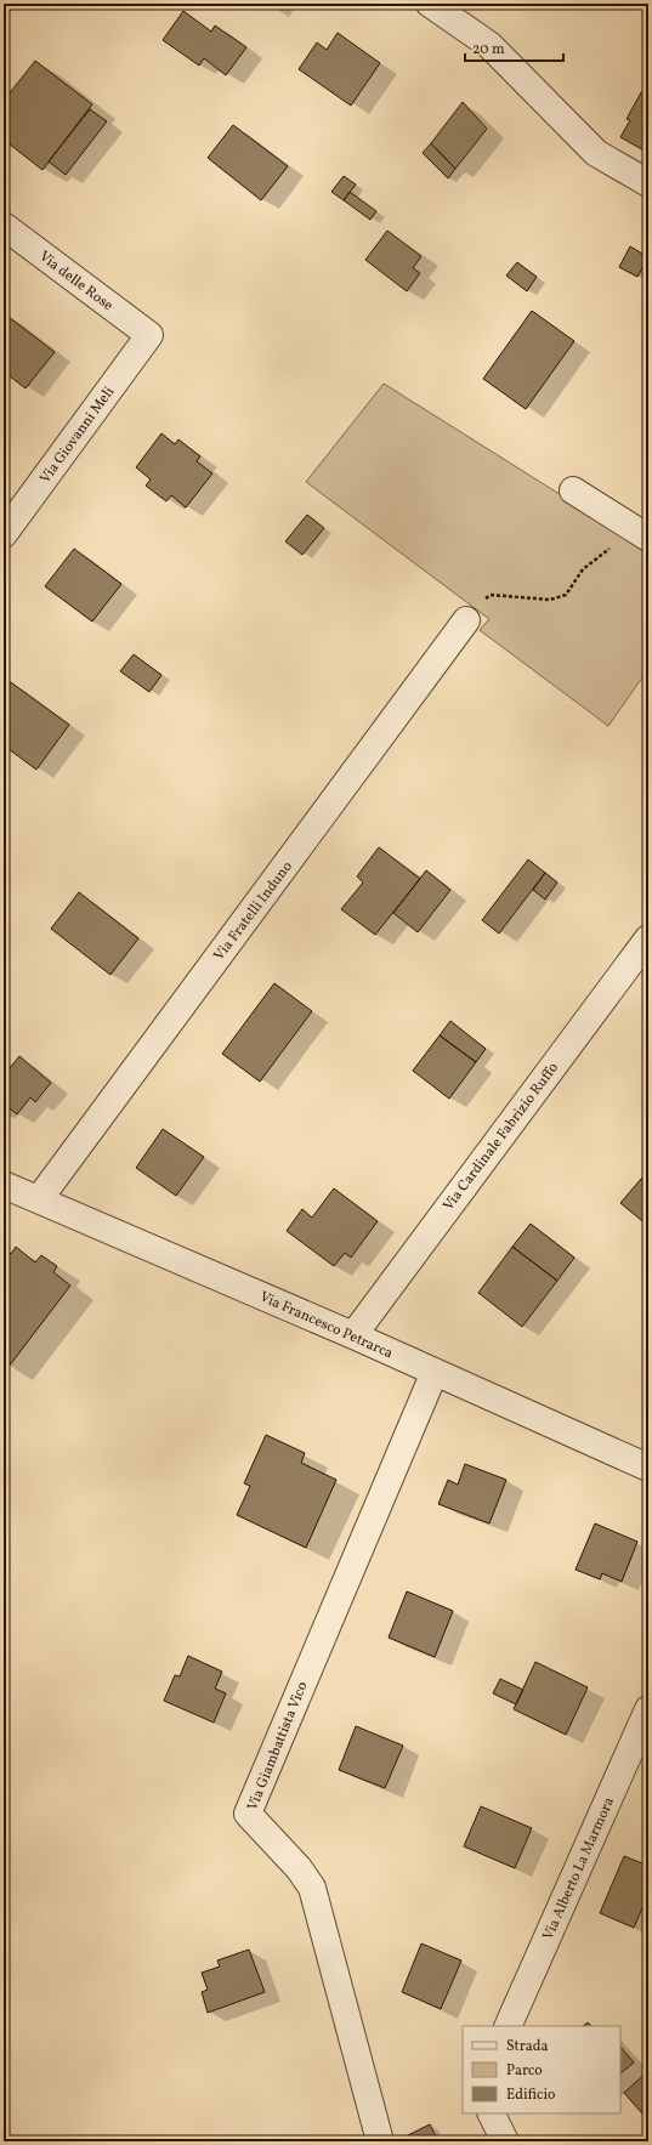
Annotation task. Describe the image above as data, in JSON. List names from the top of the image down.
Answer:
{
  "streets": {
    "street": [
      "Via delle Rose",
      "Via Giovanni Meli",
      "Via Fratelli Induno",
      "Via Cardinale Fabrizio Ruffo",
      "Via Francesco Petrarca",
      "Via Giambattista Vico",
      "Via Alberto La Marmora"
    ]
  },
  "crossings": [
    ["Via delle Rose", "Via Giovanni Meli"],
    ["Via Fratelli Induno", "Via Francesco Petrarca"],
    ["Via Cardinale Fabrizio Ruffo", "Via Francesco Petrarca"],
    ["Via Francesco Petrarca", "Via Giambattista Vico"]
  ],
  "legend": ["Strada", "Parco", "Edificio"],
  "scale_bar": "20 m"
}
